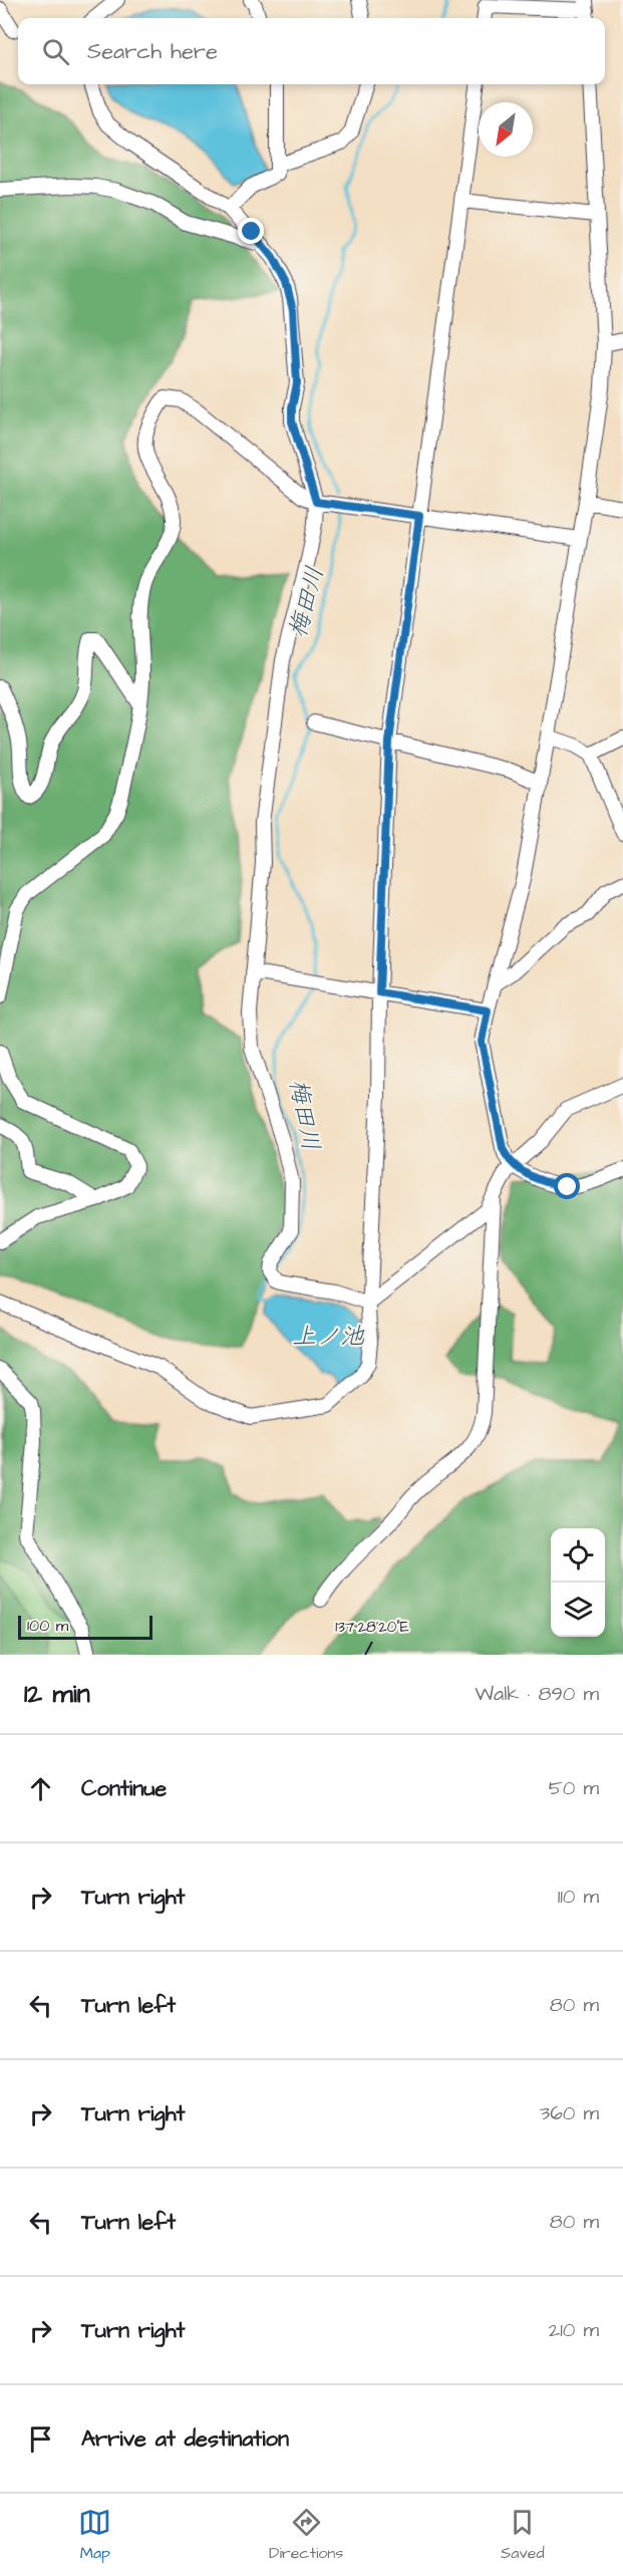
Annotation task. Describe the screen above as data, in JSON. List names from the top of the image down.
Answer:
{
  "water": ["梅田川", "上ノ池"],
  "scale_bar": "100 m",
  "north": "bottom left",
  "page": {
    "search": "Search here",
    "scale": "100 m",
    "heading": ["12 min", "Walk · 890 m"],
    "list": [
      ["Continue", "50 m"],
      ["Turn right", "110 m"],
      ["Turn left", "80 m"],
      ["Turn right", "360 m"],
      ["Turn left", "80 m"],
      ["Turn right", "210 m"],
      "Arrive at destination"
    ],
    "nav": ["Map", "Directions", "Saved"]
  },
  "coordinates": ["137°28'20\"E"]
}
